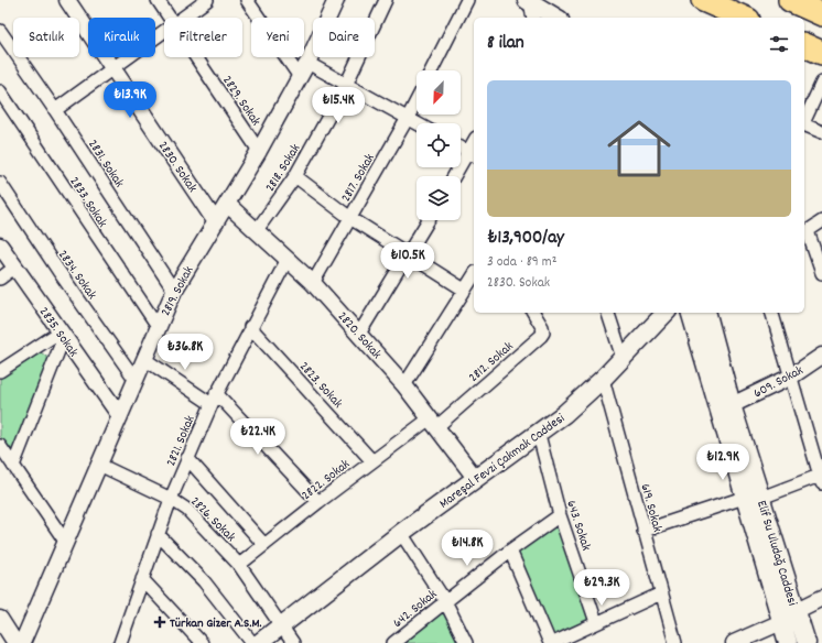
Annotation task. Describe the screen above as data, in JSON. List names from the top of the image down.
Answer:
{
  "streets": {
    "main road": ["Mareşal Fevzi Çakmak Caddesi", "Elif Su Uludağ Caddesi"],
    "street": [
      "2829. Sokak",
      "2831. Sokak",
      "2830. Sokak",
      "2818. Sokak",
      "2817. Sokak",
      "2833. Sokak",
      "2834. Sokak",
      "2819. Sokak",
      "2835. Sokak",
      "2820. Sokak",
      "2812. Sokak",
      "609. Sokak",
      "2823. Sokak",
      "2821. Sokak",
      "2822. Sokak",
      "619. Sokak",
      "2826. Sokak",
      "643. Sokak",
      "642. Sokak"
    ]
  },
  "crossings": [
    ["2829. Sokak", "2819. Sokak"],
    ["2831. Sokak", "2819. Sokak"],
    ["2830. Sokak", "2819. Sokak"],
    ["2818. Sokak", "2820. Sokak"],
    ["2817. Sokak", "2820. Sokak"],
    ["2833. Sokak", "2819. Sokak"],
    ["2834. Sokak", "2819. Sokak"],
    ["2819. Sokak", "2835. Sokak"],
    ["2819. Sokak", "2820. Sokak"],
    ["2819. Sokak", "2826. Sokak"],
    ["2820. Sokak", "2812. Sokak"],
    ["2820. Sokak", "2821. Sokak"],
    ["2820. Sokak", "Mareşal Fevzi Çakmak Caddesi"],
    ["2820. Sokak", "2822. Sokak"],
    ["2812. Sokak", "2822. Sokak"],
    ["609. Sokak", "Elif Su Uludağ Caddesi"],
    ["2823. Sokak", "2821. Sokak"],
    ["2823. Sokak", "2822. Sokak"],
    ["2821. Sokak", "2826. Sokak"],
    ["Mareşal Fevzi Çakmak Caddesi", "619. Sokak"],
    ["Mareşal Fevzi Çakmak Caddesi", "2826. Sokak"],
    ["Mareşal Fevzi Çakmak Caddesi", "643. Sokak"],
    ["2822. Sokak", "2826. Sokak"],
    ["643. Sokak", "642. Sokak"]
  ],
  "places": {
    "health": ["Türkan Gizer A.S.M."]
  },
  "north": "bottom left",
  "page": {
    "chip": [
      "Satılık",
      "Kiralık",
      "Filtreler",
      "Yeni",
      "Daire"
    ],
    "heading": "8 ilan",
    "list": [
      {
        "name": "₺13,900/ay",
        "note": "3 oda · 89 m² · 2830. Sokak"
      }
    ],
    "price": [
      "₺13.9K",
      "₺15.4K",
      "₺10.5K",
      "₺36.8K",
      "₺22.4K",
      "₺12.9K",
      "₺14.8K",
      "₺29.3K"
    ]
  }
}
